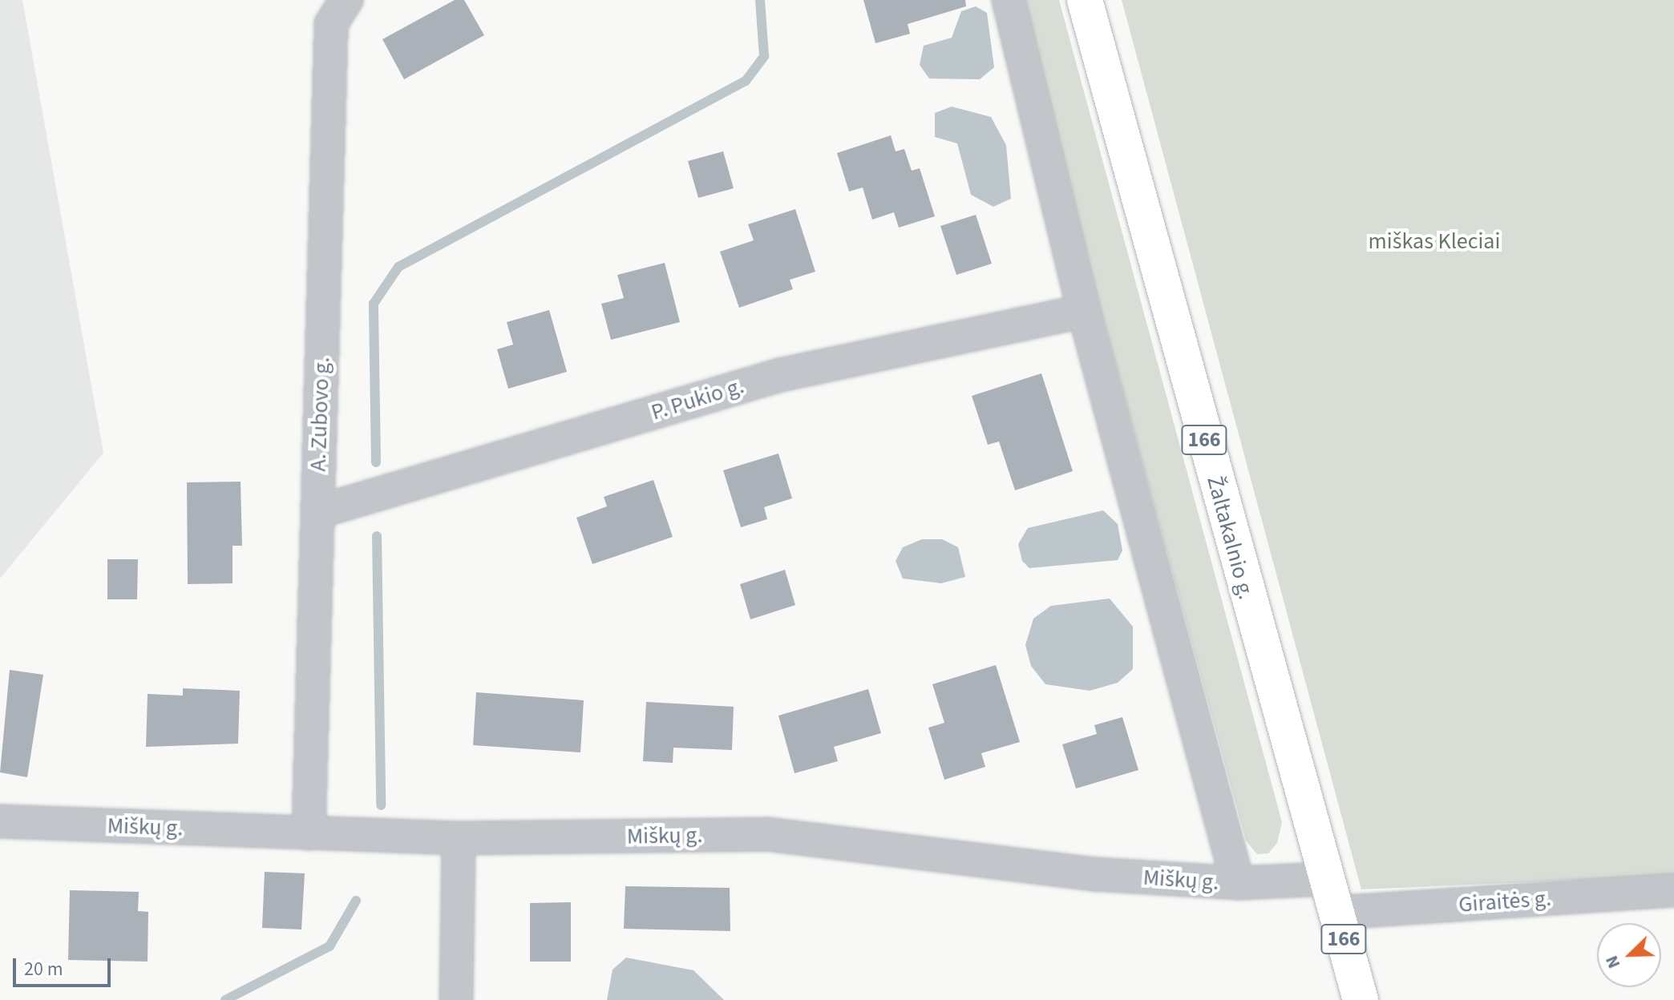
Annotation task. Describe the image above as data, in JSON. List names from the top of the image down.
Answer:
{
  "streets": {
    "main road": ["166", "Žaltakalnio g."],
    "street": [
      "P. Pukio g.",
      "A. Zubovo g.",
      "Miškų g.",
      "Giraitės g."
    ]
  },
  "crossings": [
    ["P. Pukio g.", "A. Zubovo g."],
    ["A. Zubovo g.", "Miškų g."],
    ["Žaltakalnio g.", "Miškų g."],
    ["Žaltakalnio g.", "Giraitės g."]
  ],
  "parks": ["miškas Kleciai"],
  "scale_bar": "20 m",
  "north": "bottom left"
}
